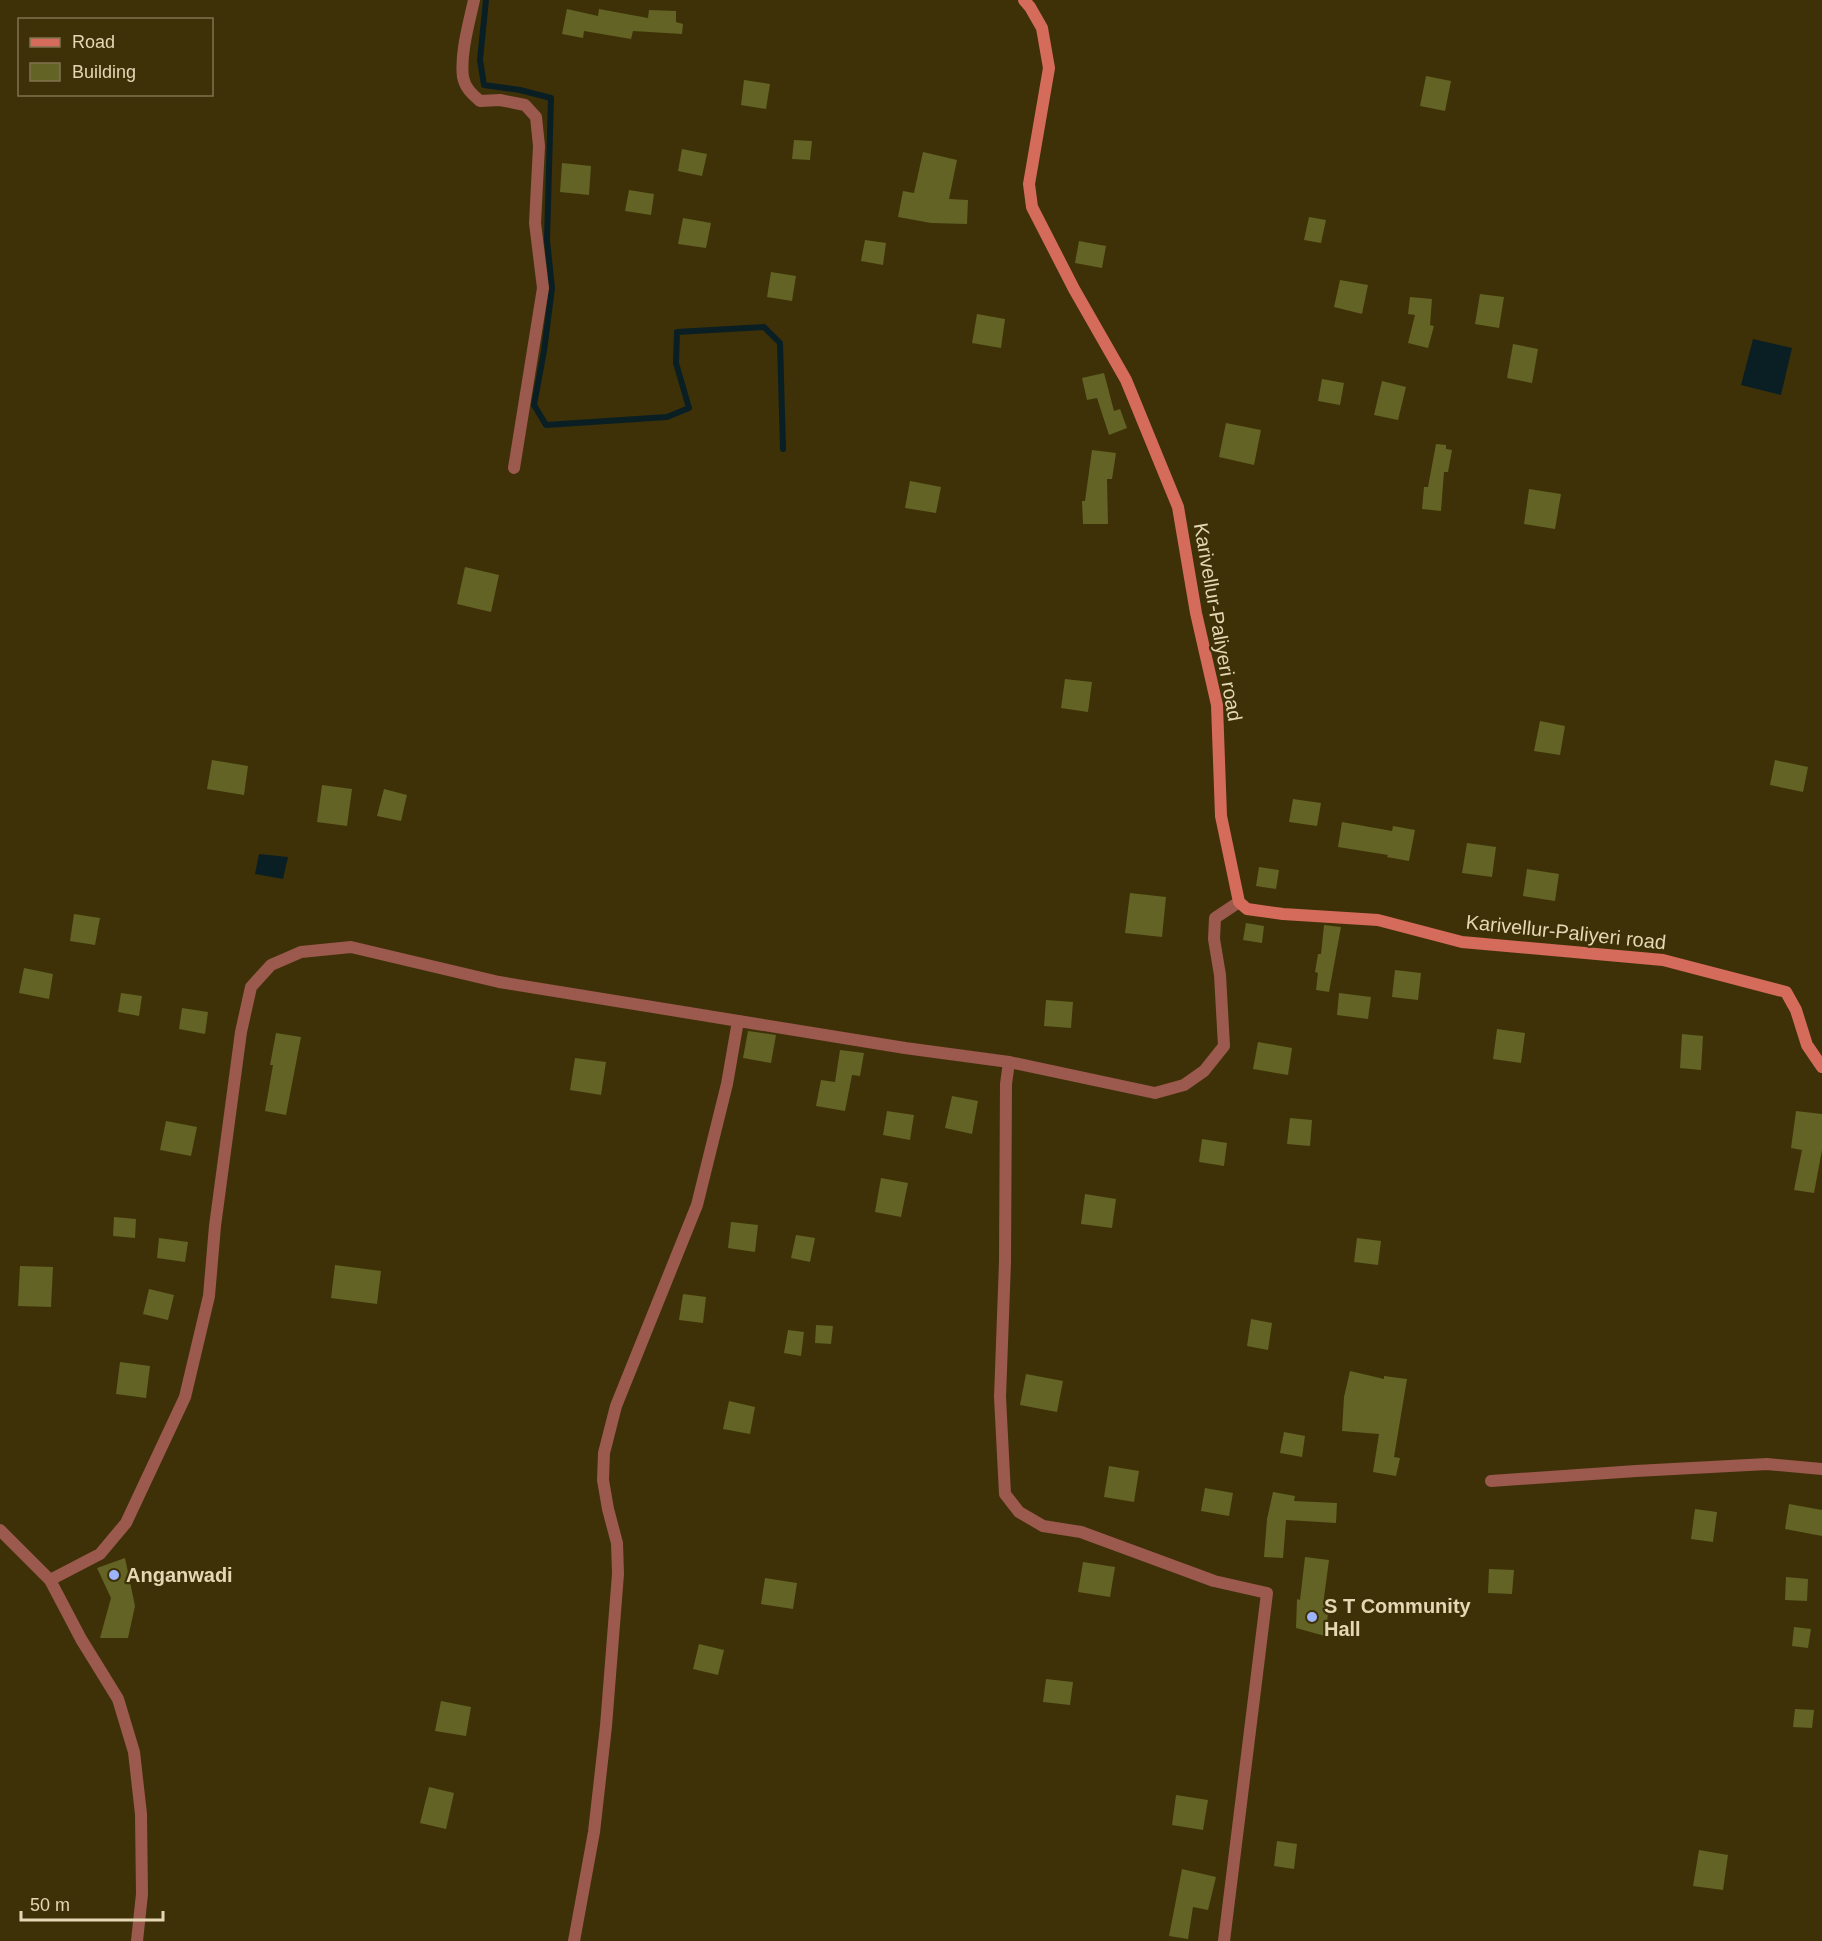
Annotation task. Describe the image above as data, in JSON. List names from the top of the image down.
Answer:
{
  "streets": {
    "main road": ["Karivellur-Paliyeri road"]
  },
  "places": ["Anganwadi", "S T Community Hall"],
  "legend": ["Road", "Building"],
  "scale_bar": "50 m"
}
